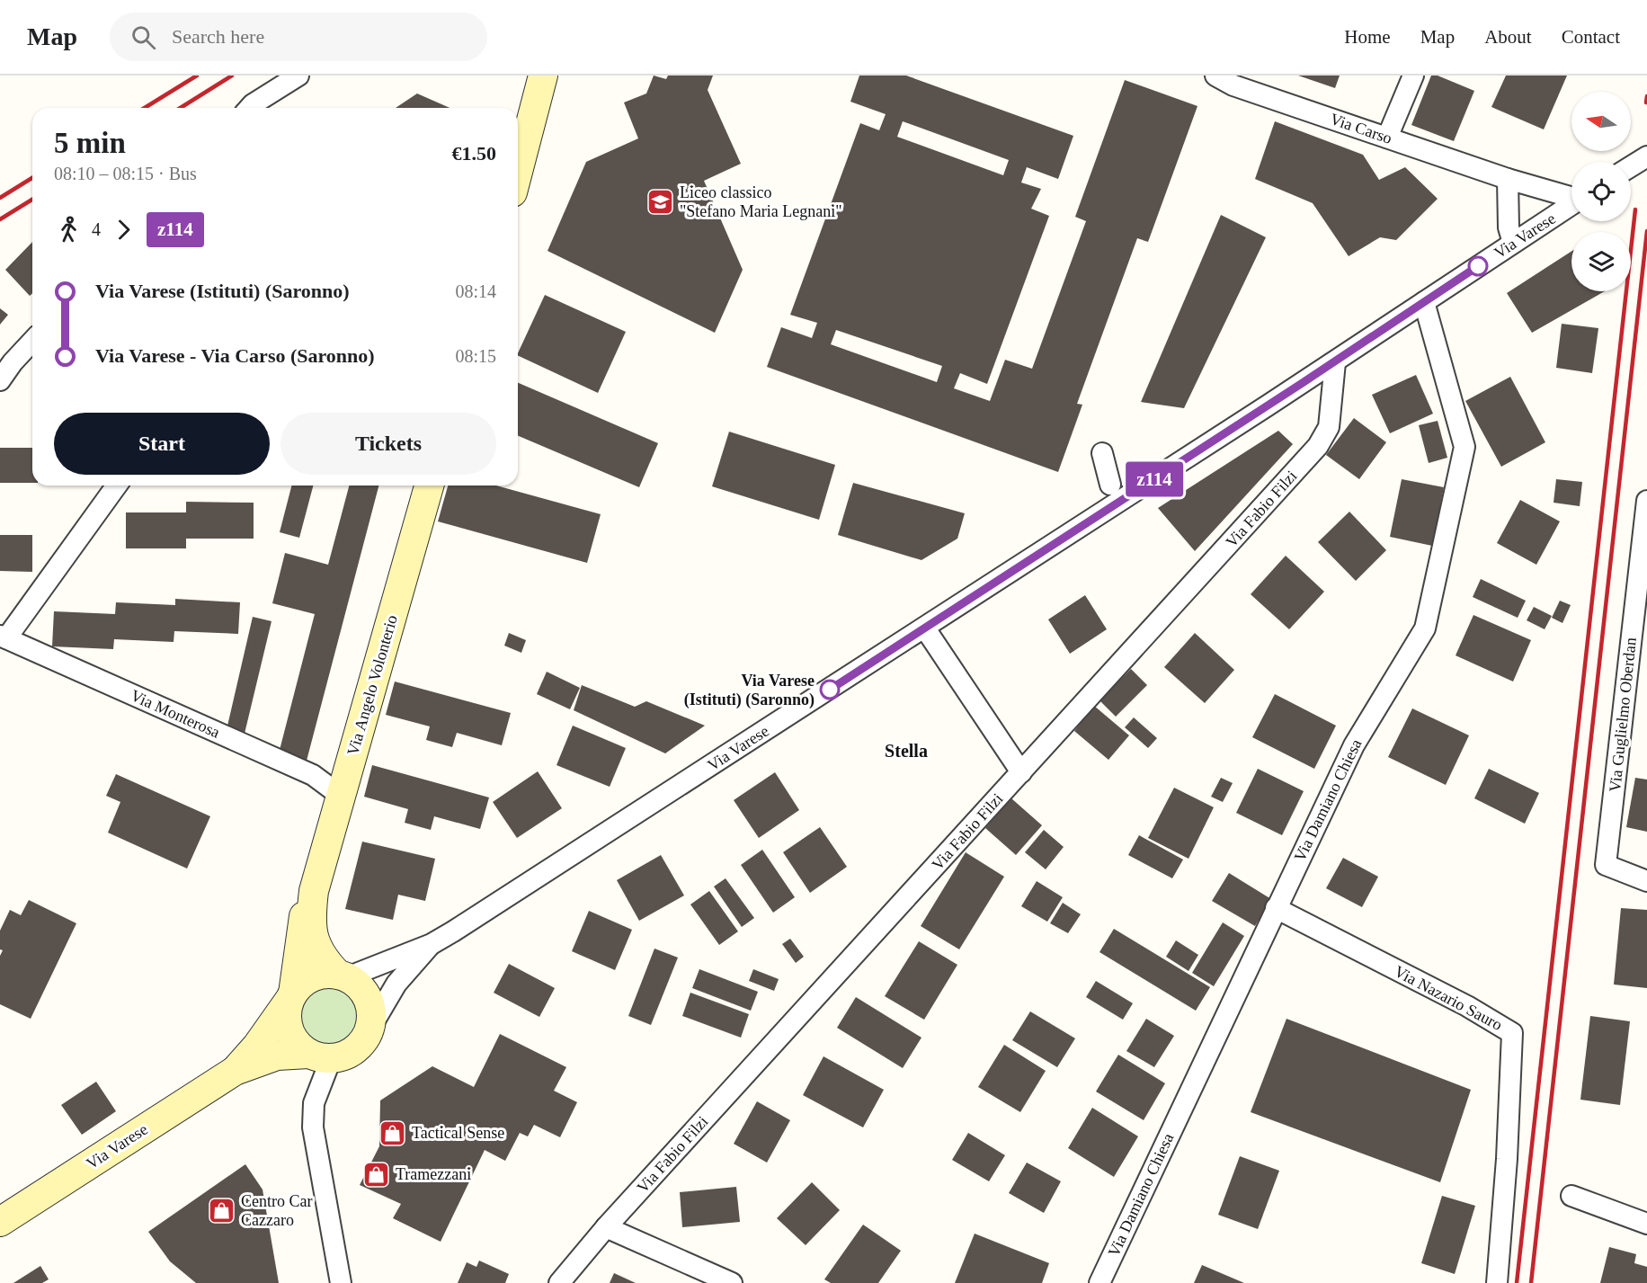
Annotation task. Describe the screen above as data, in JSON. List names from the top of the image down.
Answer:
{
  "streets": {
    "street": [
      "Via Carso",
      "Via Varese",
      "Via Fabio Filzi",
      "Via Angelo Volonterio",
      "Via Monterosa",
      "Via Guglielmo Oberdan",
      "Via Damiano Chiesa",
      "Via Nazario Sauro"
    ]
  },
  "crossings": [
    ["Via Varese", "Via Fabio Filzi"],
    ["Via Varese", "Via Angelo Volonterio"],
    ["Via Varese", "Via Damiano Chiesa"],
    ["Via Angelo Volonterio", "Via Monterosa"],
    ["Via Damiano Chiesa", "Via Nazario Sauro"]
  ],
  "districts": ["Stella"],
  "places": {
    "school or university": ["Liceo classico \"Stefano Maria Legnani\""],
    "other": ["Via Varese (Istituti) (Saronno)"],
    "shop": ["Tactical Sense", "Tramezzani", "Centro Car Cazzaro"]
  },
  "lines": ["bus line z114"],
  "north": "left",
  "page": {
    "header": "Map",
    "search": "Search here",
    "nav": [
      "Home",
      "Map",
      "About",
      "Contact"
    ],
    "on_map": "z114",
    "heading": ["5 min", "08:10 – 08:15 · Bus", "€1.50"],
    "legs": ["4", "z114"],
    "list": [
      {
        "name": "Via Varese (Istituti) (Saronno)",
        "value": "08:14"
      },
      {
        "name": "Via Varese - Via Carso (Saronno)",
        "value": "08:15"
      }
    ],
    "buttons": ["Start", "Tickets"]
  }
}
